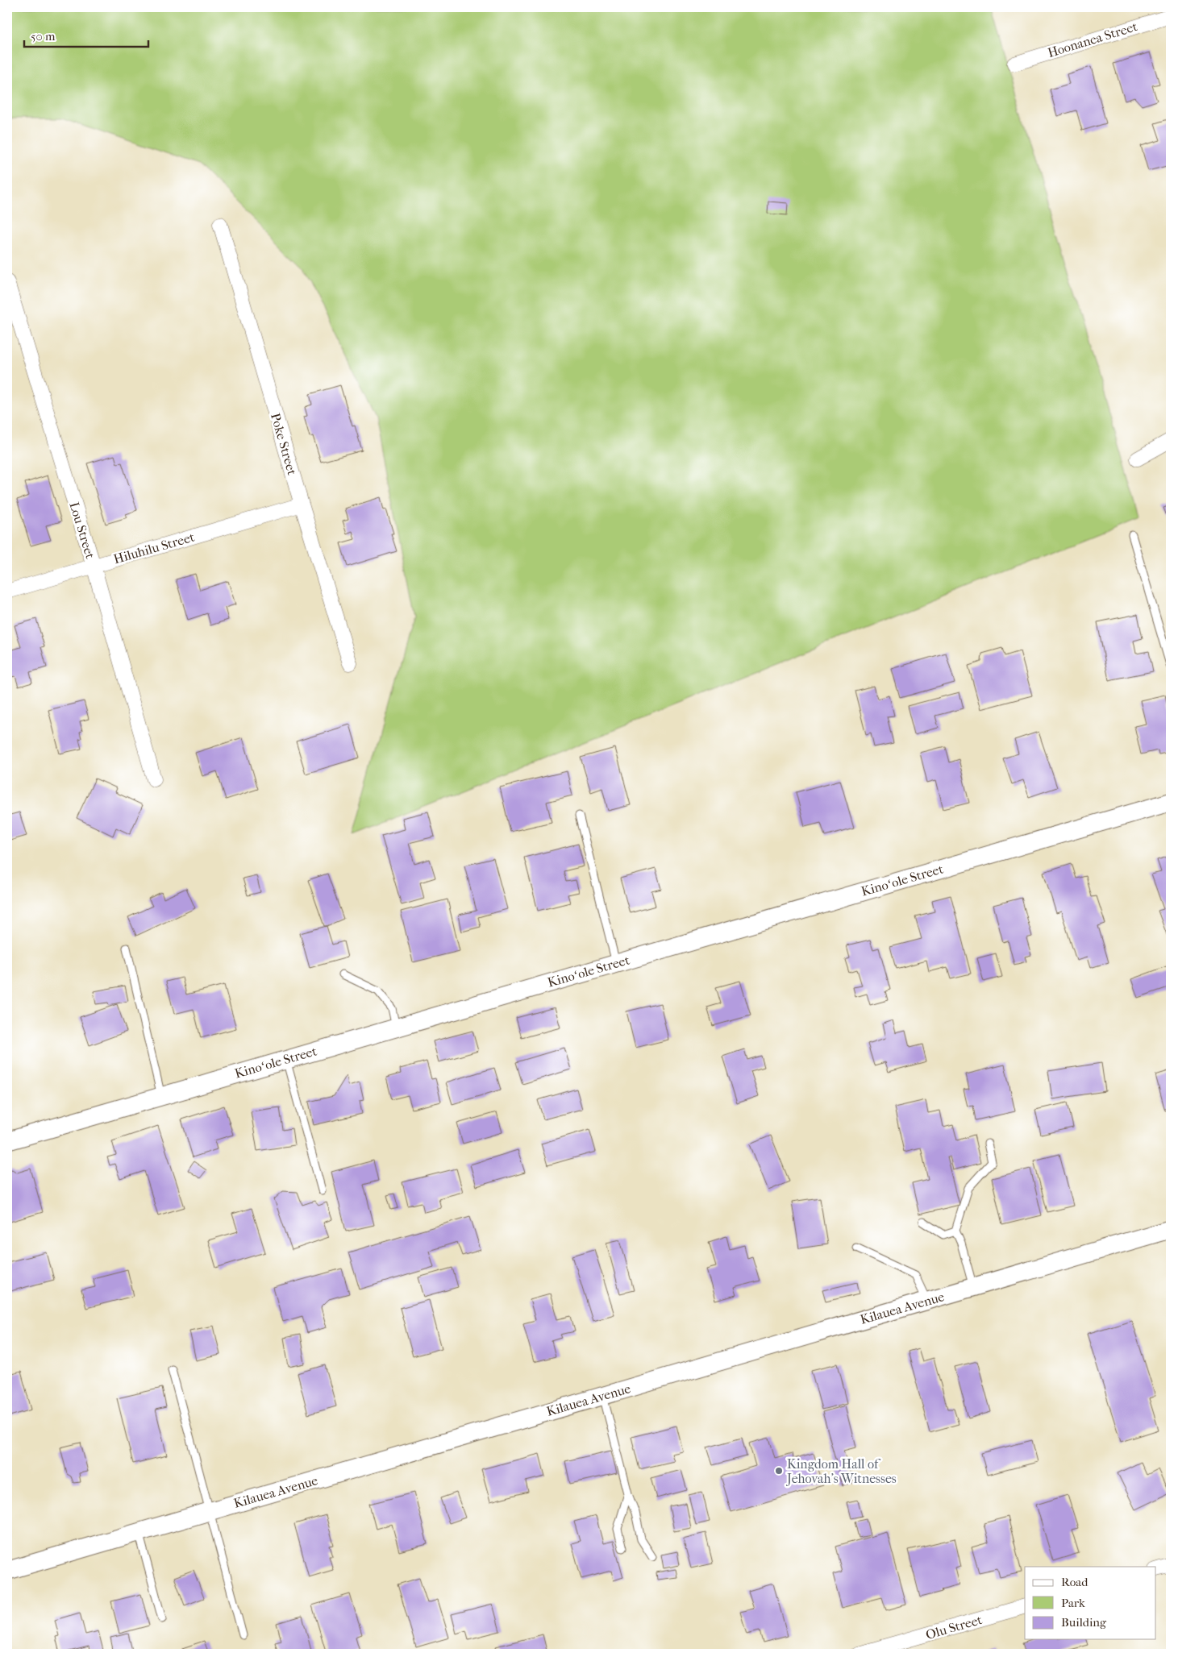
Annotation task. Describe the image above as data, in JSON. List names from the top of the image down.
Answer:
{
  "streets": {
    "street": [
      "Hoonanea Street",
      "Poke Street",
      "Lou Street",
      "Hiluhilu Street",
      "Kinoʻole Street",
      "Kilauea Avenue",
      "Olu Street"
    ]
  },
  "crossings": [
    ["Poke Street", "Hiluhilu Street"],
    ["Lou Street", "Hiluhilu Street"]
  ],
  "places": ["Kingdom Hall of Jehovah’s Witnesses"],
  "legend": ["Road", "Park", "Building"],
  "scale_bar": "50 m"
}
